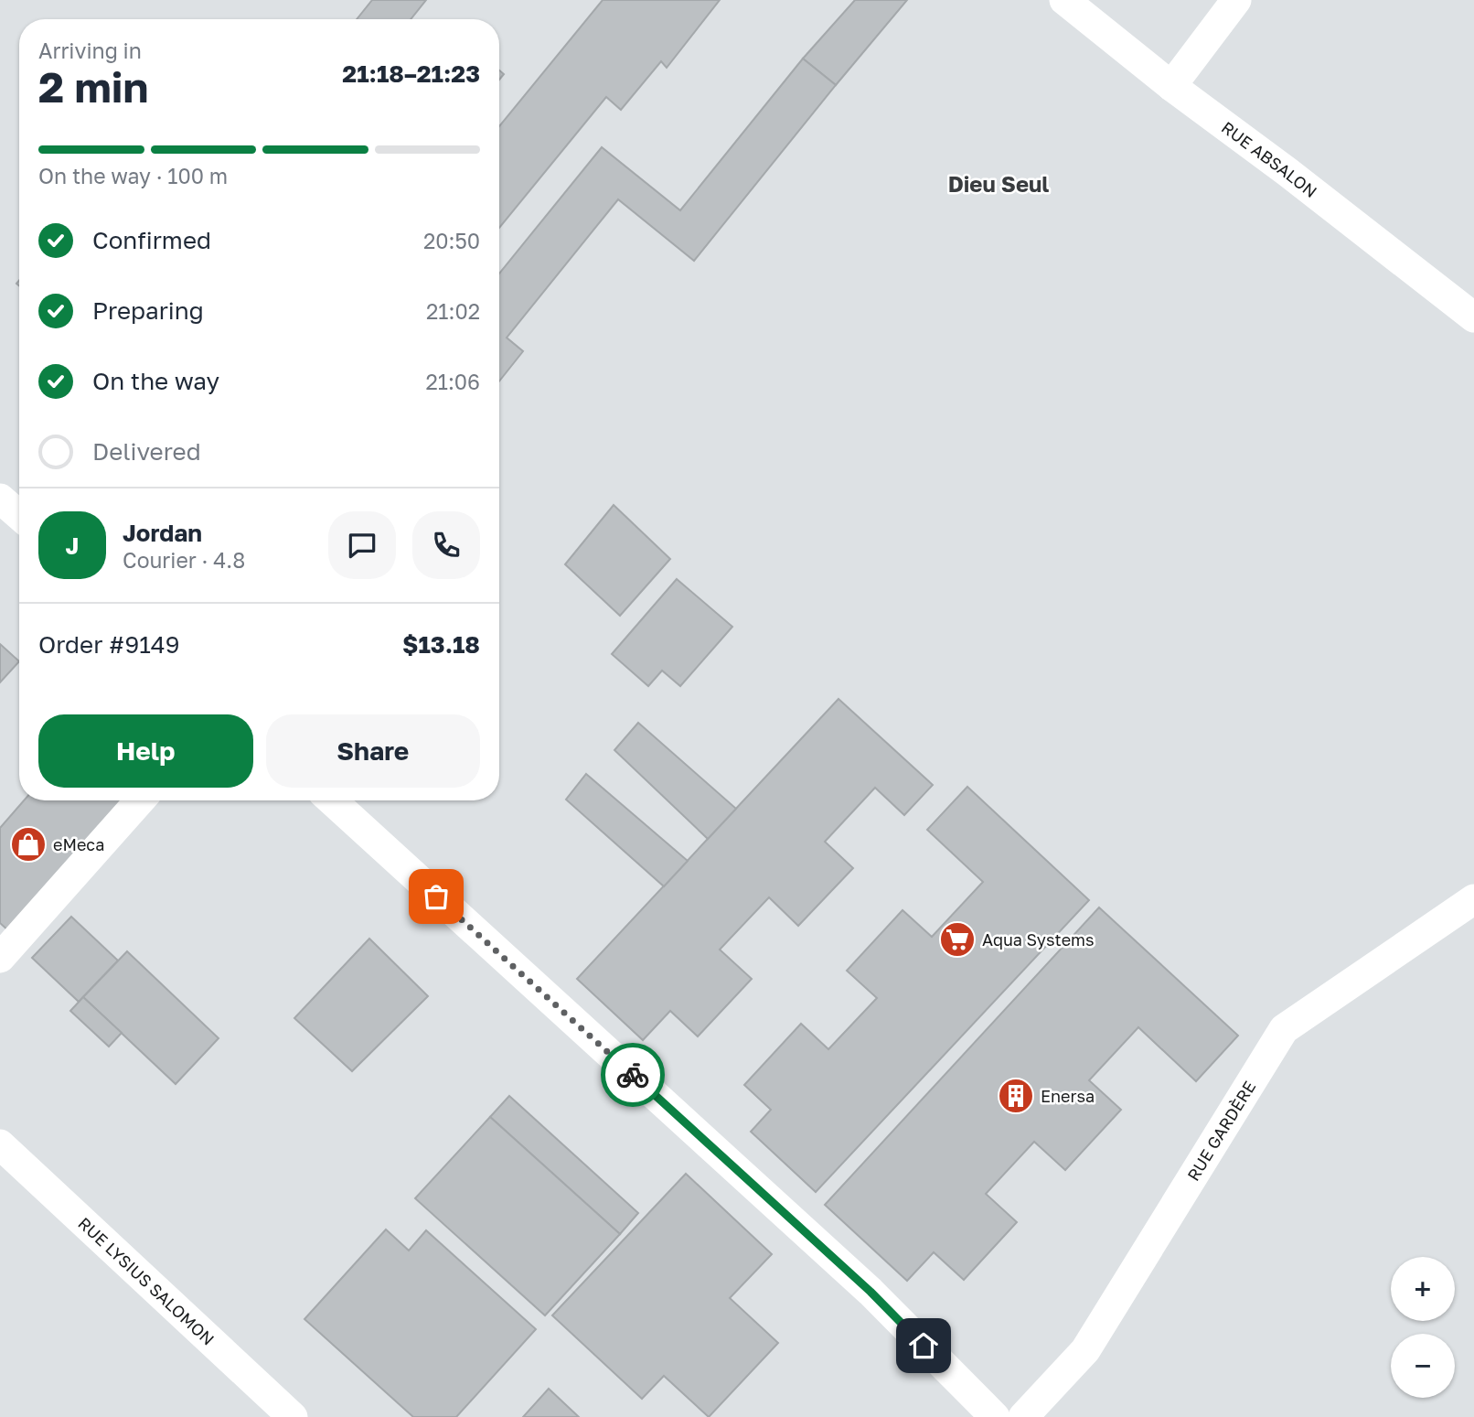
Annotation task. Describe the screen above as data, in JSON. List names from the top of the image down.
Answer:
{
  "streets": {
    "street": ["RUE ABSALON", "RUE GARDÈRE", "RUE LYSIUS SALOMON"]
  },
  "districts": ["Dieu Seul"],
  "places": {
    "shop": ["eMeca"],
    "supermarket": ["Aqua Systems"],
    "building": ["Enersa"]
  },
  "page": {
    "heading": ["2 min", "Arriving in", "21:18–21:23"],
    "panel": [
      "Jordan",
      "Courier · 4.8",
      "Order #9149",
      "$13.18"
    ],
    "bar": "On the way · 100 m",
    "list": [
      ["Confirmed", "20:50"],
      ["Preparing", "21:02"],
      ["On the way", "21:06"],
      "Delivered"
    ],
    "round": "J",
    "buttons": ["Help", "Share"],
    "map_buttons": ["+", "−"]
  }
}
